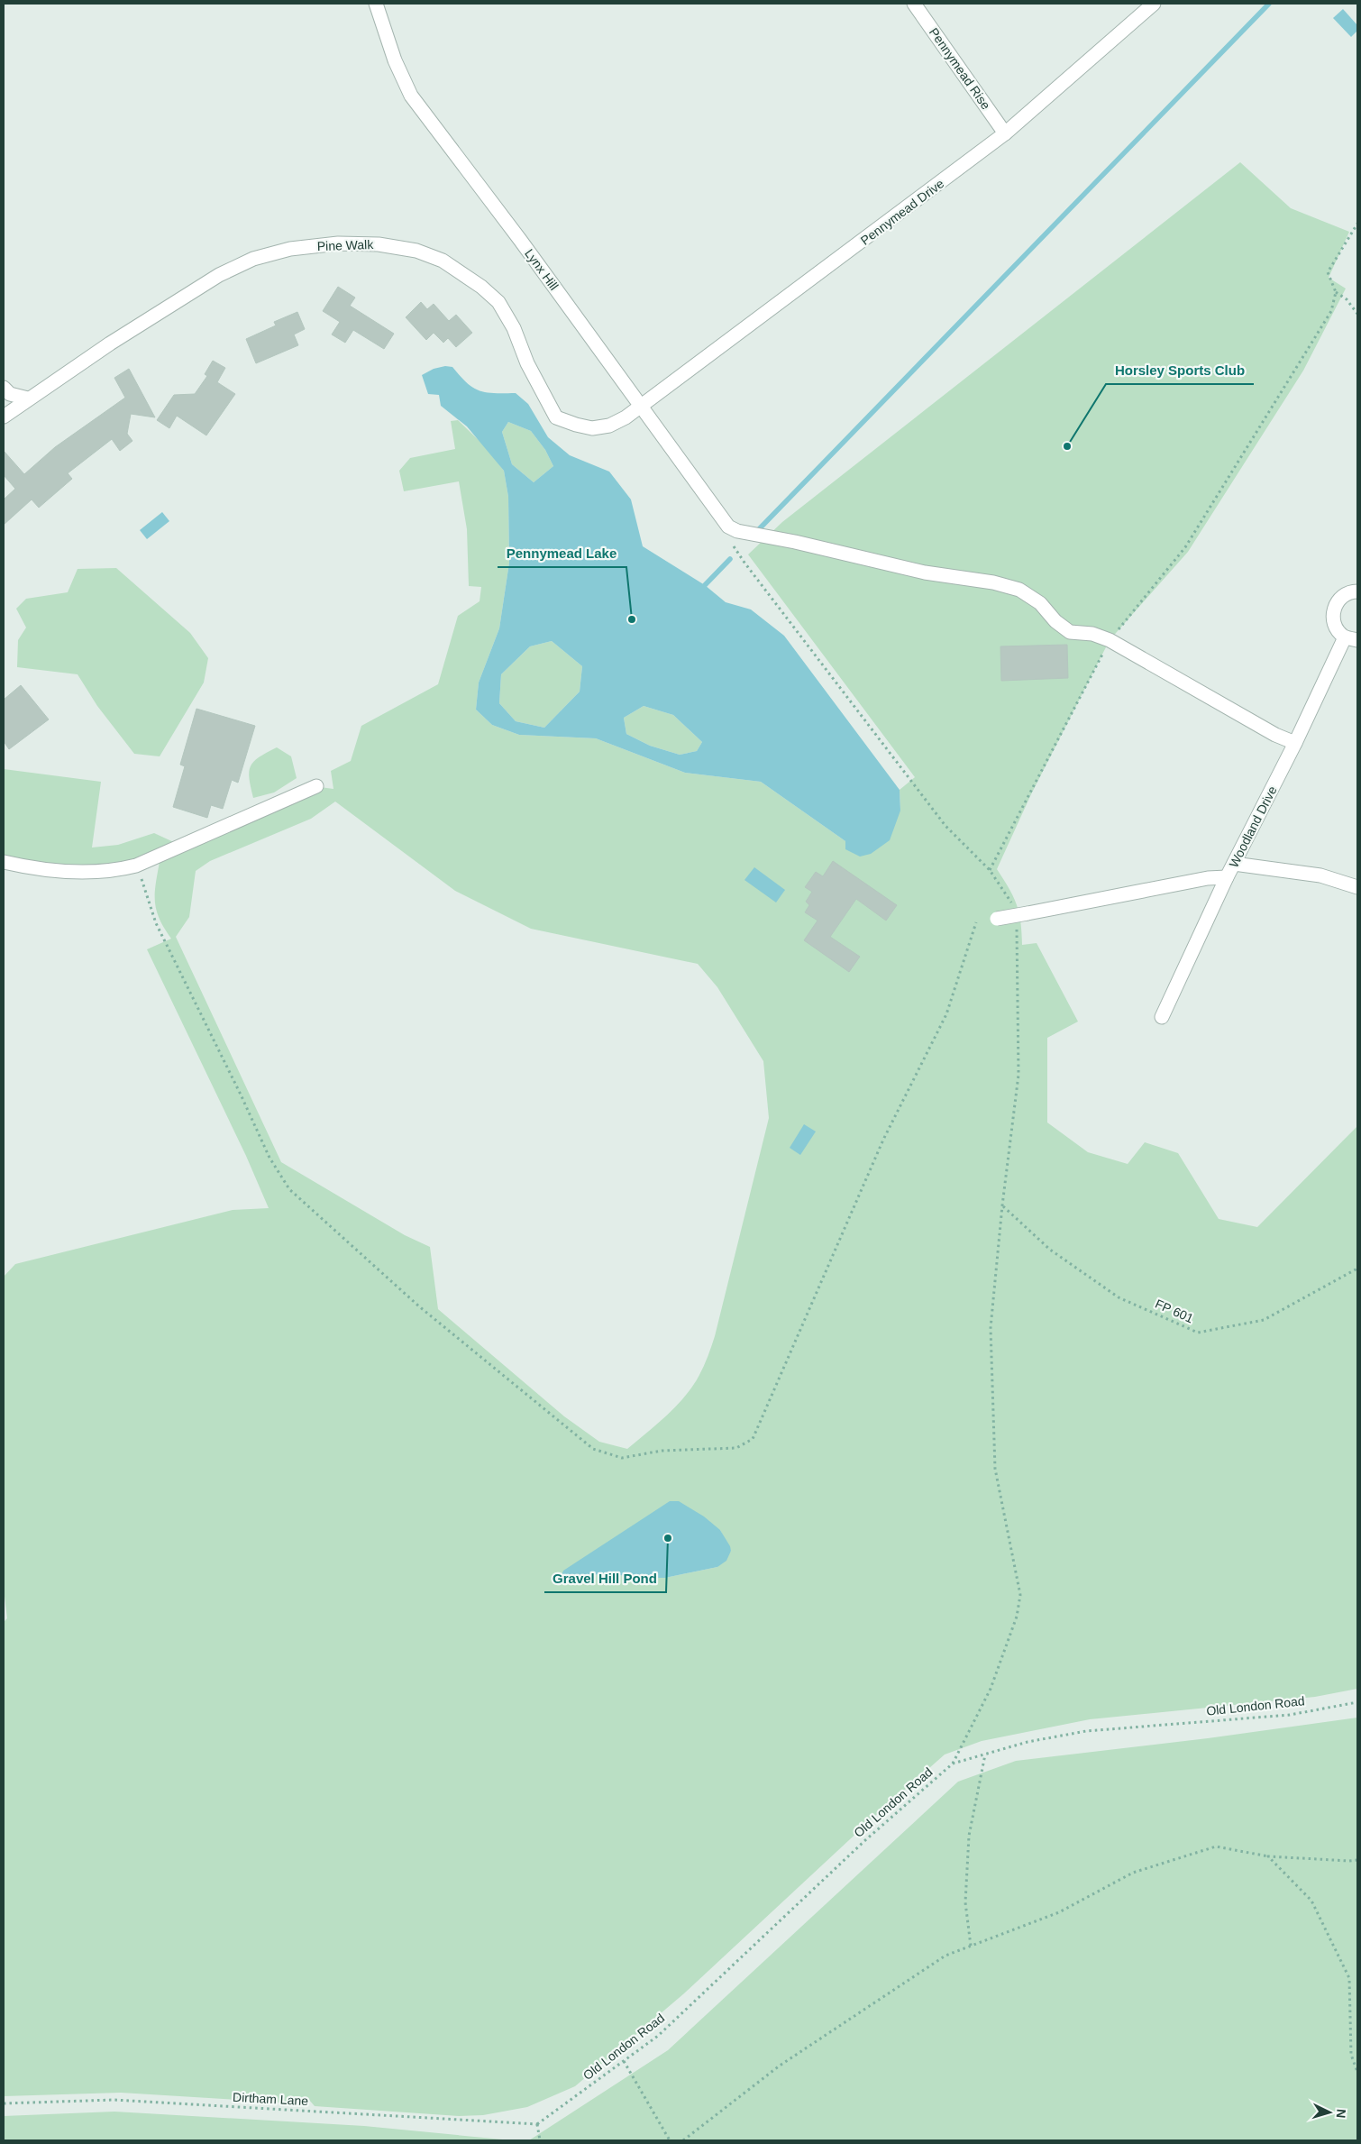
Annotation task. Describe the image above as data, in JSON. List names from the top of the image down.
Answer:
{
  "streets": {
    "street": [
      "Pennymead Rise",
      "Pennymead Drive",
      "Pine Walk",
      "Lynx Hill",
      "Woodland Drive"
    ],
    "path": ["FP 601", "Old London Road", "Dirtham Lane"]
  },
  "crossings": [
    ["Pennymead Rise", "Pennymead Drive"],
    ["Pennymead Drive", "Pine Walk"],
    ["Pennymead Drive", "Lynx Hill"],
    ["Pine Walk", "Lynx Hill"],
    ["Old London Road", "Dirtham Lane"]
  ],
  "places": ["Horsley Sports Club", "Pennymead Lake", "Gravel Hill Pond"],
  "north": "right"
}
